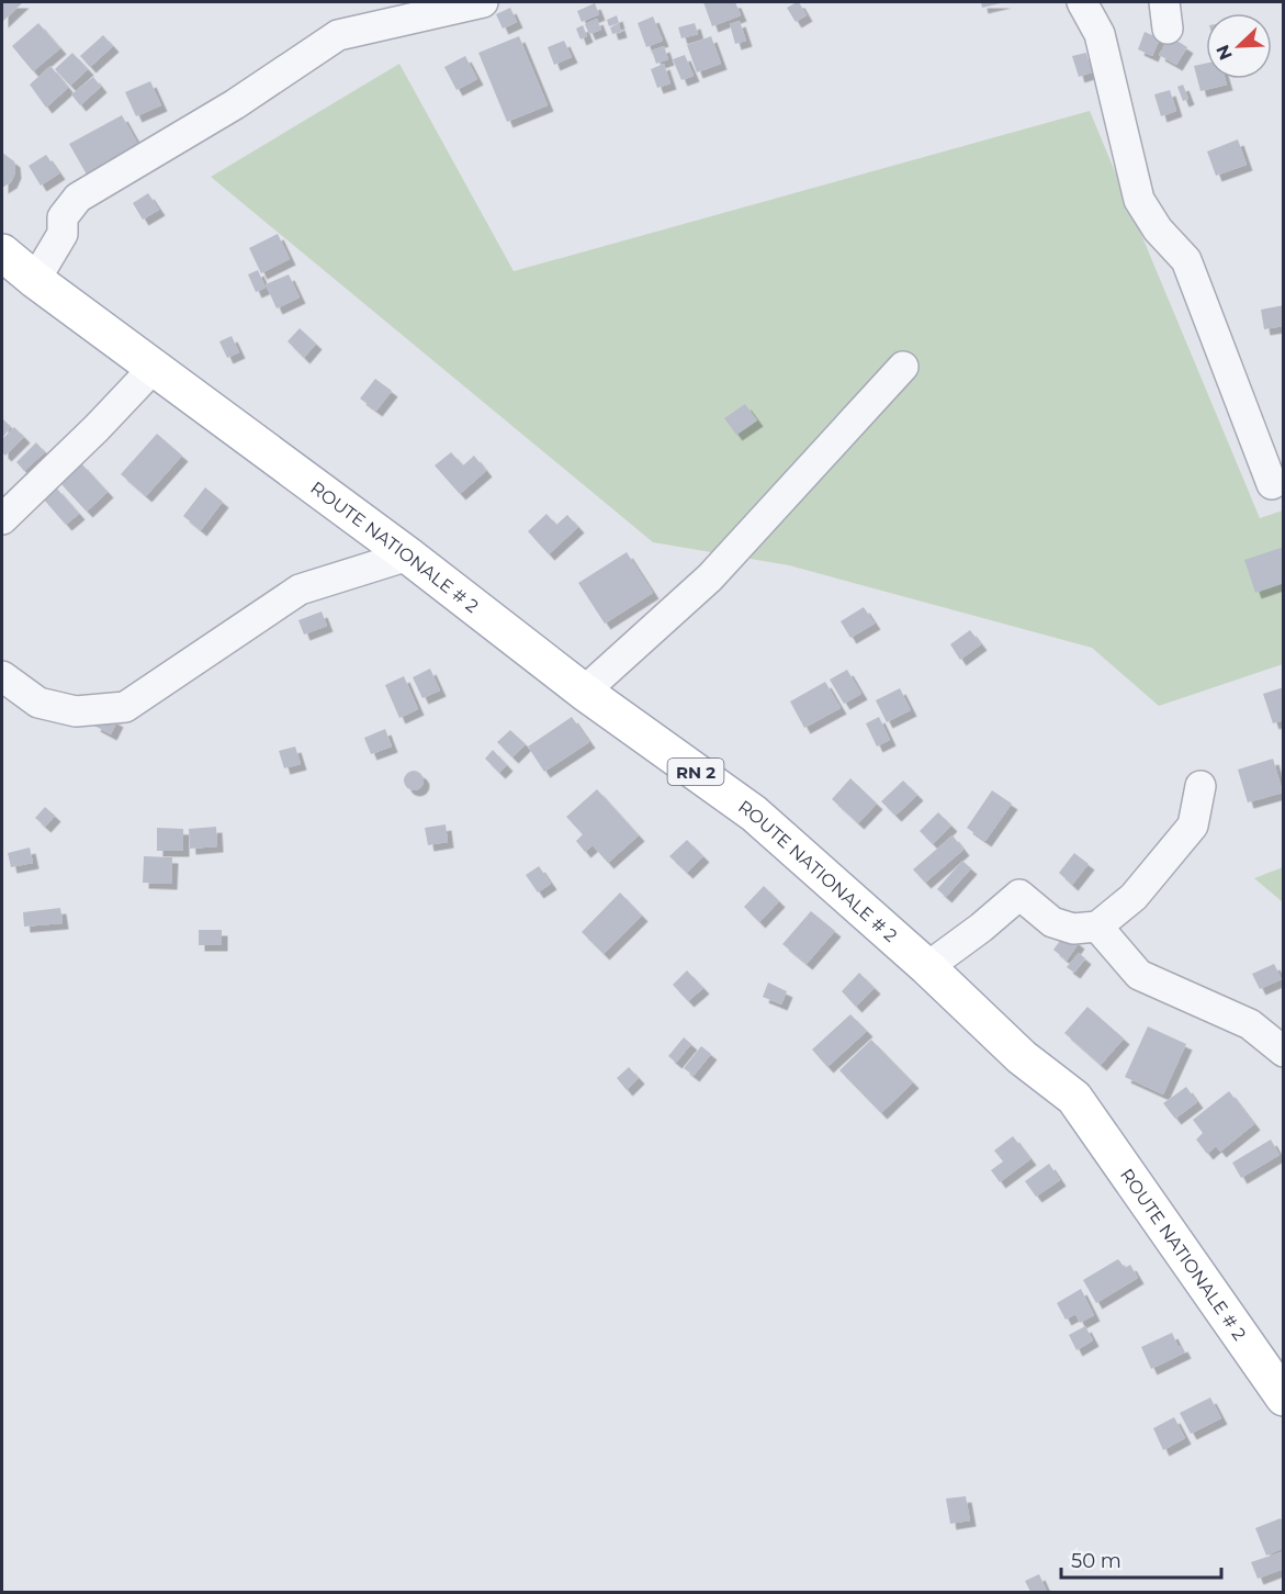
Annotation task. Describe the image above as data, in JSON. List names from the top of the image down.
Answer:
{
  "streets": {
    "main road": ["ROUTE NATIONALE # 2", "RN 2"]
  },
  "scale_bar": "50 m",
  "north": "bottom left"
}
